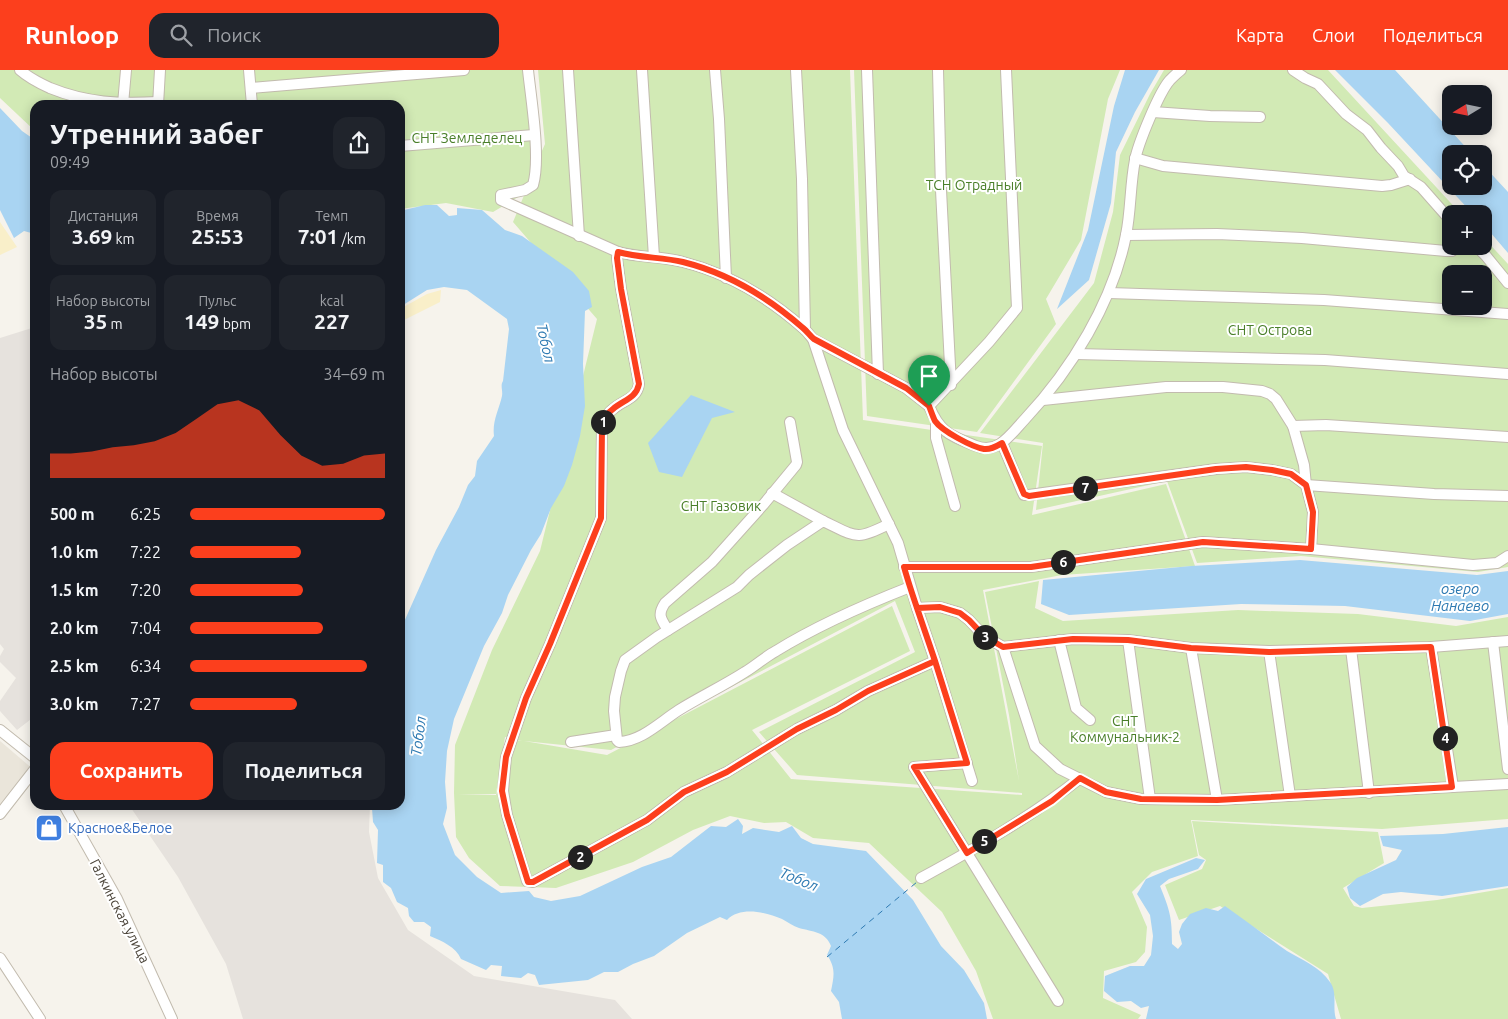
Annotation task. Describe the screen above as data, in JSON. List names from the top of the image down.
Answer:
{
  "streets": {
    "street": ["Галкинская улица"]
  },
  "water": ["Тобол", "озеро Нанаево"],
  "parks": [
    "СНТ Земледелец",
    "ТСН Отрадный",
    "СНТ Острова",
    "СНТ Газовик",
    "СНТ Коммунальник-2"
  ],
  "places": {
    "shop": ["Красное&Белое"]
  },
  "north": "left",
  "page": {
    "header": "Runloop",
    "search": "Поиск",
    "nav": ["Карта", "Слои", "Поделиться"],
    "map_buttons": ["+", "−"],
    "heading": ["Утренний забег", "09:49"],
    "stats": [
      ["Дистанция", "3.69 km"],
      ["Время", "25:53"],
      ["Темп", "7:01 /km"],
      ["Набор высоты", "35 m"],
      ["Пульс", "149 bpm"],
      ["kcal", "227"]
    ],
    "chart": ["Набор высоты", "34–69 m"],
    "pins": [
      "1",
      "7",
      "6",
      "3",
      "4",
      "5",
      "2"
    ],
    "list": [
      {
        "name": "500 m",
        "note": "6:25"
      },
      {
        "name": "1.0 km",
        "note": "7:22"
      },
      {
        "name": "1.5 km",
        "note": "7:20"
      },
      {
        "name": "2.0 km",
        "note": "7:04"
      },
      {
        "name": "2.5 km",
        "note": "6:34"
      },
      {
        "name": "3.0 km",
        "note": "7:27"
      }
    ],
    "buttons": ["Сохранить", "Поделиться"]
  }
}
